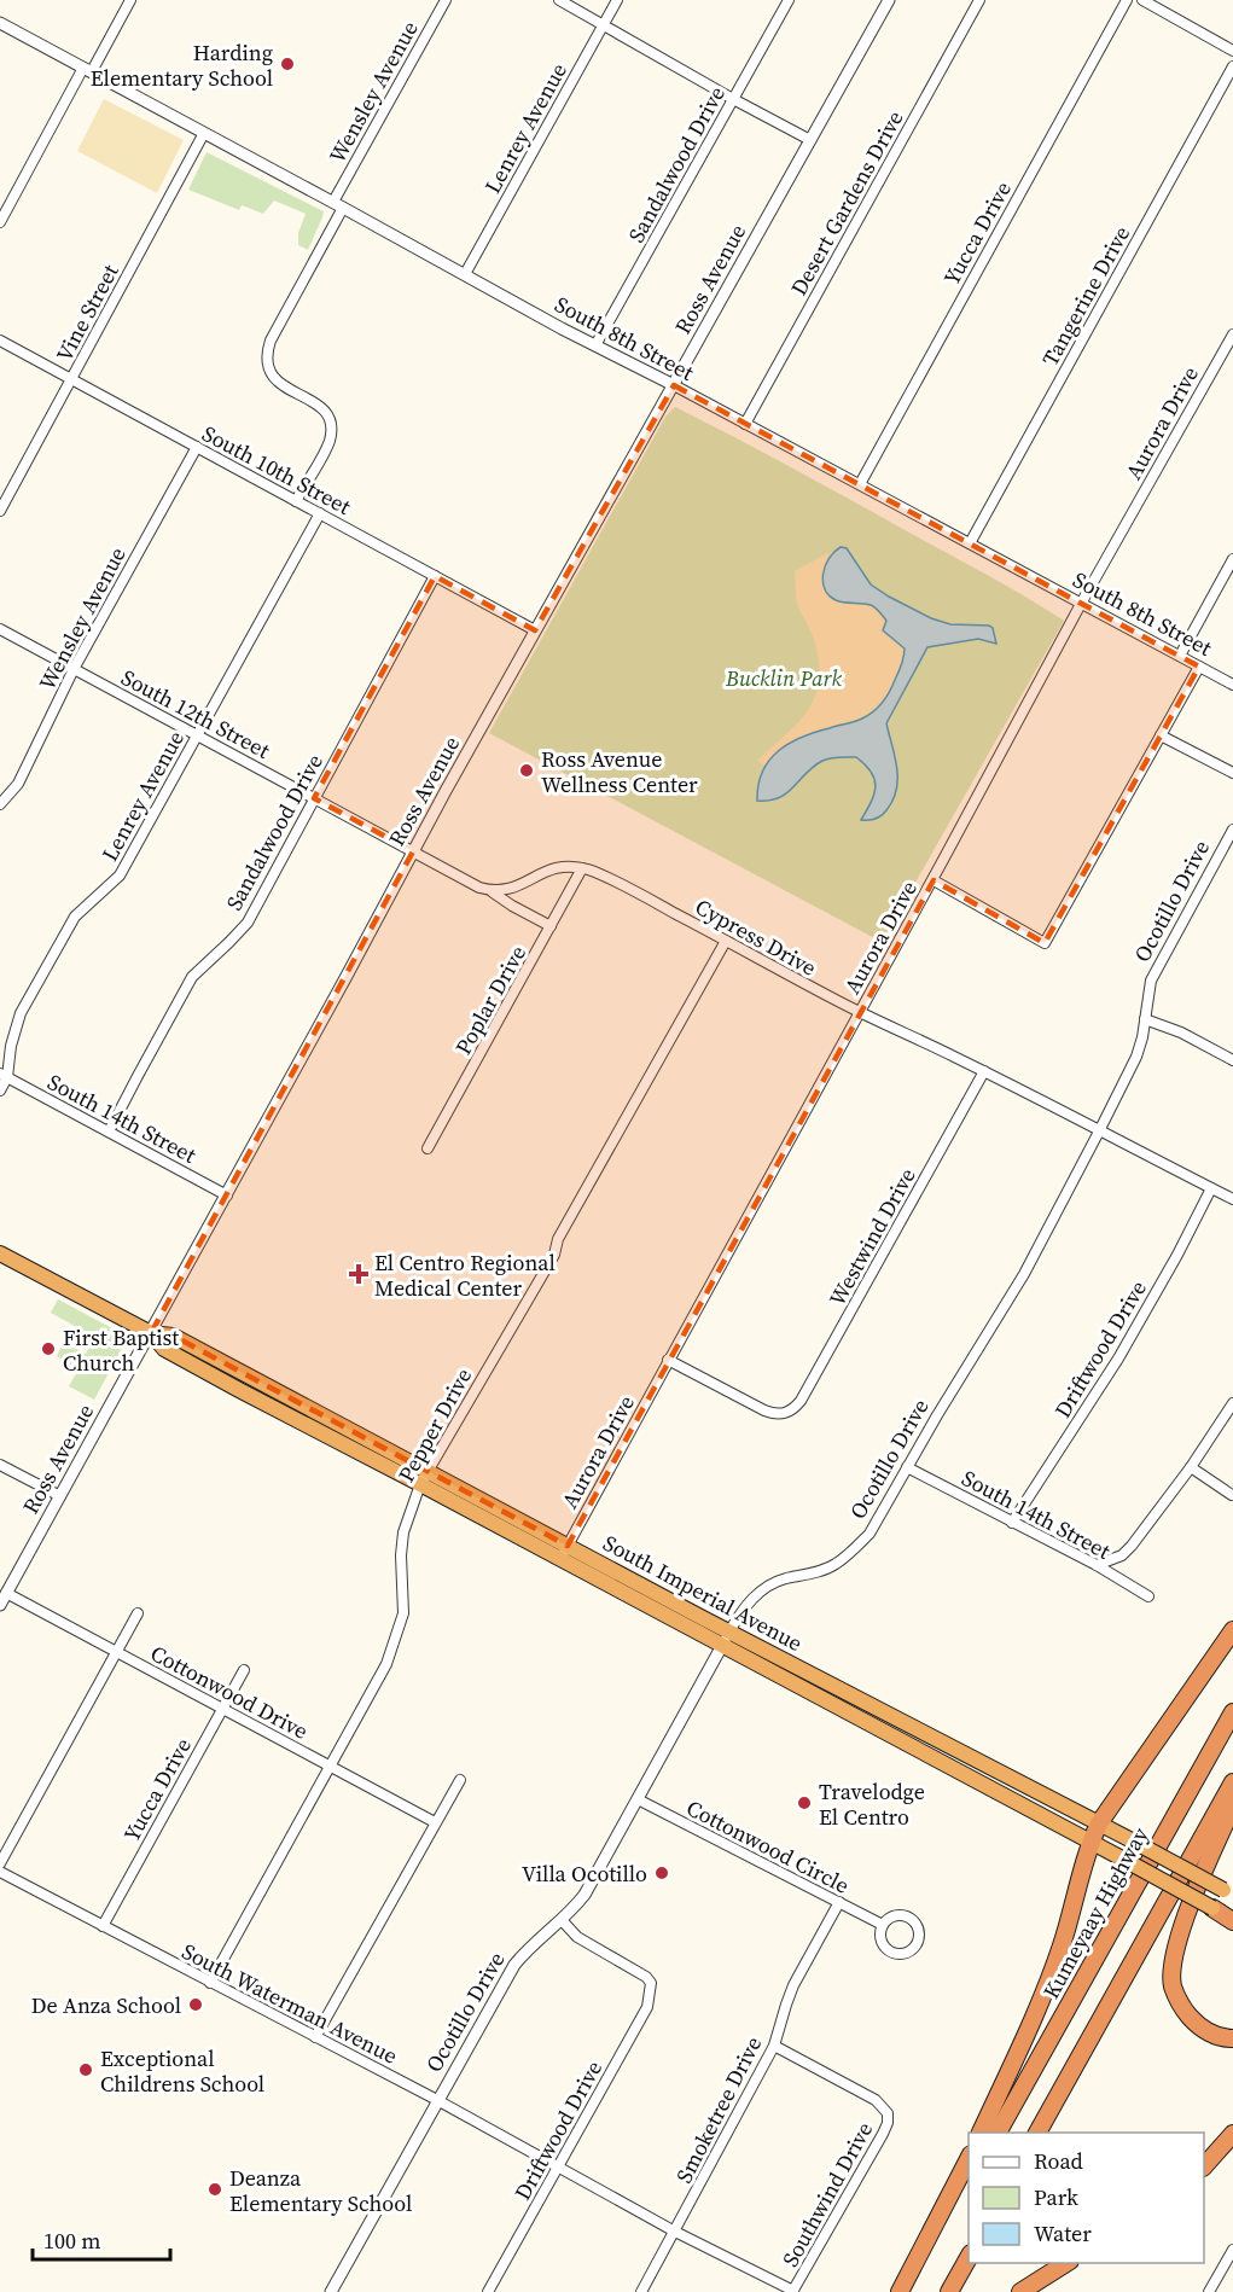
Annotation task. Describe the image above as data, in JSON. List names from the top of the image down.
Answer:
{
  "streets": {
    "highway": ["South Imperial Avenue", "Kumeyaay Highway"],
    "street": [
      "Wensley Avenue",
      "Lenrey Avenue",
      "Sandalwood Drive",
      "Desert Gardens Drive",
      "Yucca Drive",
      "Ross Avenue",
      "Tangerine Drive",
      "Vine Street",
      "South 8th Street",
      "Aurora Drive",
      "South 10th Street",
      "South 12th Street",
      "Ocotillo Drive",
      "Cypress Drive",
      "Poplar Drive",
      "South 14th Street",
      "Westwind Drive",
      "Driftwood Drive",
      "Pepper Drive",
      "Cottonwood Drive",
      "Cottonwood Circle",
      "South Waterman Avenue",
      "Smoketree Drive",
      "Southwind Drive"
    ]
  },
  "crossings": [
    ["Wensley Avenue", "South 8th Street"],
    ["Wensley Avenue", "South 10th Street"],
    ["Wensley Avenue", "South 12th Street"],
    ["Lenrey Avenue", "South 8th Street"],
    ["Lenrey Avenue", "South 10th Street"],
    ["Lenrey Avenue", "South 12th Street"],
    ["Lenrey Avenue", "South 14th Street"],
    ["Sandalwood Drive", "South 8th Street"],
    ["Sandalwood Drive", "South 10th Street"],
    ["Sandalwood Drive", "South 12th Street"],
    ["Sandalwood Drive", "South 14th Street"],
    ["Desert Gardens Drive", "South 8th Street"],
    ["Yucca Drive", "South 8th Street"],
    ["Yucca Drive", "Cottonwood Drive"],
    ["Yucca Drive", "South Waterman Avenue"],
    ["Ross Avenue", "South 8th Street"],
    ["Ross Avenue", "South 10th Street"],
    ["Ross Avenue", "South 12th Street"],
    ["Ross Avenue", "South 14th Street"],
    ["Ross Avenue", "South Imperial Avenue"],
    ["Ross Avenue", "Cottonwood Drive"],
    ["Tangerine Drive", "South 8th Street"],
    ["Vine Street", "South 8th Street"],
    ["Vine Street", "South 10th Street"],
    ["South 8th Street", "Aurora Drive"],
    ["Aurora Drive", "Cypress Drive"],
    ["Aurora Drive", "Westwind Drive"],
    ["Aurora Drive", "South Imperial Avenue"],
    ["Ocotillo Drive", "Cypress Drive"],
    ["Ocotillo Drive", "South 14th Street"],
    ["Ocotillo Drive", "Driftwood Drive"],
    ["Ocotillo Drive", "South Imperial Avenue"],
    ["Ocotillo Drive", "Cottonwood Circle"],
    ["Ocotillo Drive", "South Waterman Avenue"],
    ["Cypress Drive", "Poplar Drive"],
    ["Cypress Drive", "Westwind Drive"],
    ["Cypress Drive", "Driftwood Drive"],
    ["Cypress Drive", "Pepper Drive"],
    ["South 14th Street", "Driftwood Drive"],
    ["Driftwood Drive", "South Waterman Avenue"],
    ["Pepper Drive", "South Imperial Avenue"],
    ["Pepper Drive", "Cottonwood Drive"],
    ["Pepper Drive", "South Waterman Avenue"],
    ["Cottonwood Circle", "Smoketree Drive"],
    ["South Waterman Avenue", "Smoketree Drive"],
    ["South Waterman Avenue", "Southwind Drive"],
    ["Smoketree Drive", "Southwind Drive"]
  ],
  "parks": ["Bucklin Park"],
  "places": {
    "other": [
      "Harding Elementary School",
      "Ross Avenue Wellness Center",
      "First Baptist Church",
      "Travelodge El Centro",
      "Villa Ocotillo",
      "De Anza School",
      "Exceptional Childrens School",
      "Deanza Elementary School"
    ],
    "health": ["El Centro Regional Medical Center"]
  },
  "legend": ["Road", "Park", "Water"],
  "scale_bar": "100 m"
}
